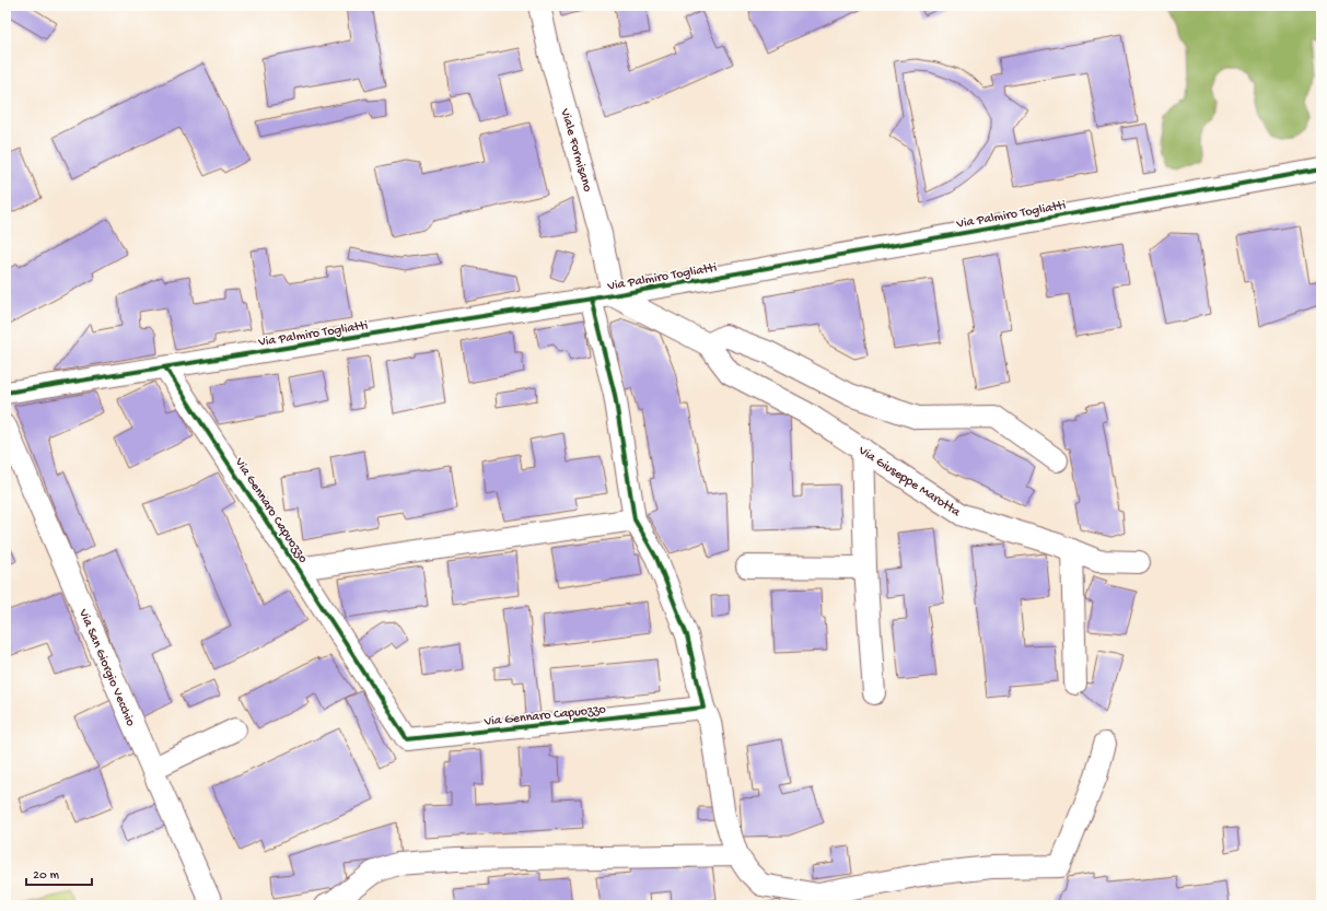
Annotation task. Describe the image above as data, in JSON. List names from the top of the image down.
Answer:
{
  "streets": {
    "street": [
      "Viale Formisano",
      "Via Palmiro Togliatti",
      "Via Giuseppe Marotta",
      "Via Gennaro Capuozzo",
      "Via San Giorgio Vecchio"
    ]
  },
  "crossings": [
    ["Viale Formisano", "Via Palmiro Togliatti"],
    ["Viale Formisano", "Via Giuseppe Marotta"],
    ["Via Palmiro Togliatti", "Via Giuseppe Marotta"],
    ["Via Palmiro Togliatti", "Via Gennaro Capuozzo"]
  ],
  "scale_bar": "20 m"
}
